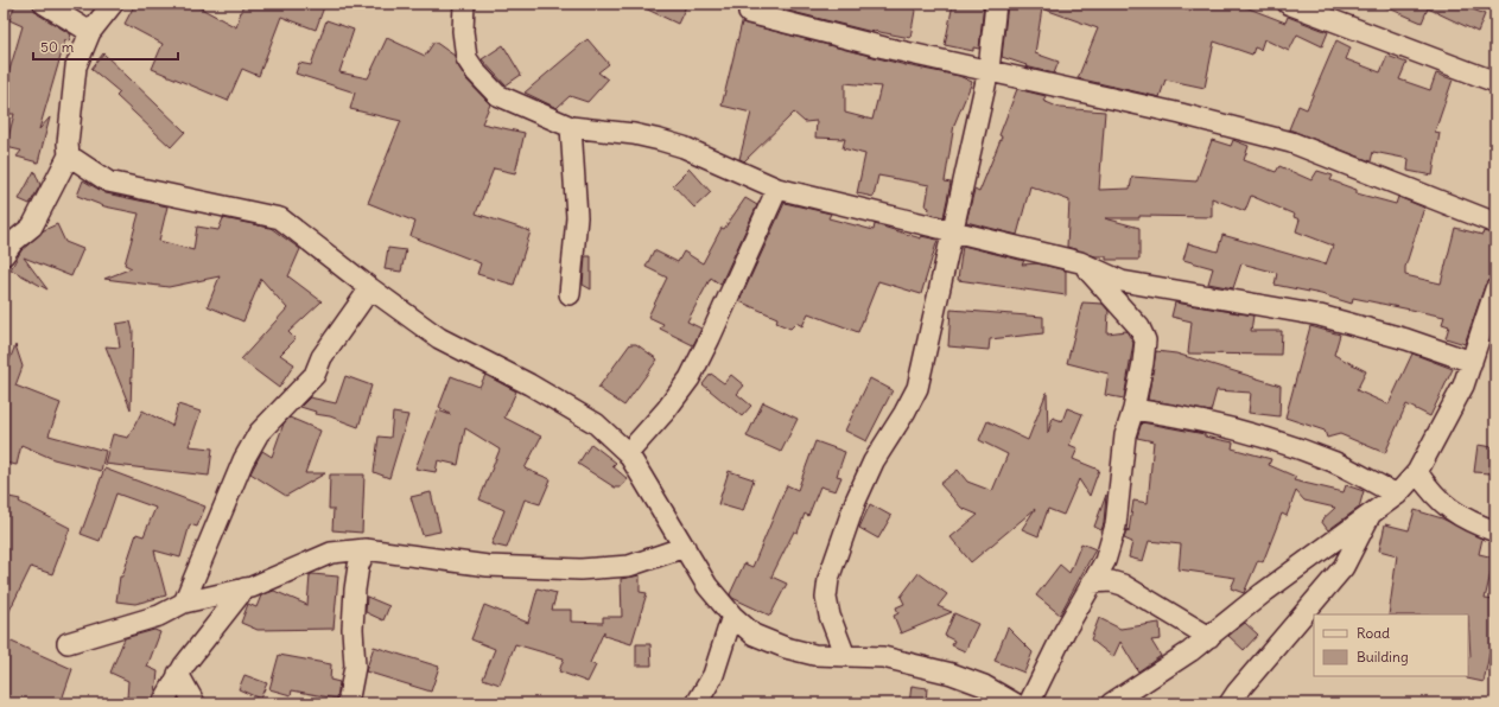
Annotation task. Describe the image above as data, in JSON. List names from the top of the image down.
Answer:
{
  "legend": ["Road", "Building"],
  "scale_bar": "50 m"
}
